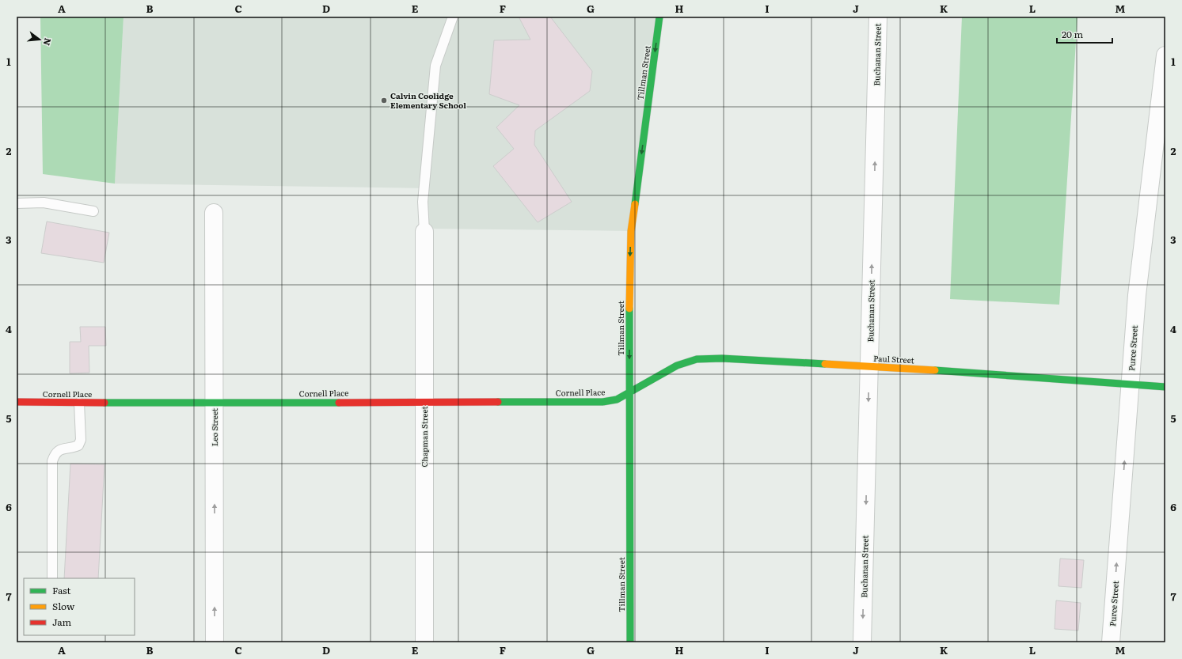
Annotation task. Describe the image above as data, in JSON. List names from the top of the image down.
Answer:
{
  "streets": {
    "street": [
      "Buchanan Street",
      "Tillman Street",
      "Purce Street",
      "Paul Street",
      "Cornell Place",
      "Leo Street",
      "Chapman Street"
    ]
  },
  "crossings": [
    ["Buchanan Street", "Paul Street"],
    ["Tillman Street", "Paul Street"],
    ["Tillman Street", "Cornell Place"],
    ["Purce Street", "Paul Street"],
    ["Paul Street", "Cornell Place"],
    ["Cornell Place", "Leo Street"],
    ["Cornell Place", "Chapman Street"]
  ],
  "one_way": ["Tillman Street", "Purce Street", "Leo Street"],
  "places": ["Calvin Coolidge Elementary School"],
  "legend": ["Fast", "Slow", "Jam"],
  "scale_bar": "20 m",
  "north": "right",
  "grid": {
    "columns": [
      "A",
      "B",
      "C",
      "D",
      "E",
      "F",
      "G",
      "H",
      "I",
      "J",
      "K",
      "L",
      "M"
    ],
    "rows": [
      "1",
      "2",
      "3",
      "4",
      "5",
      "6",
      "7"
    ]
  }
}
